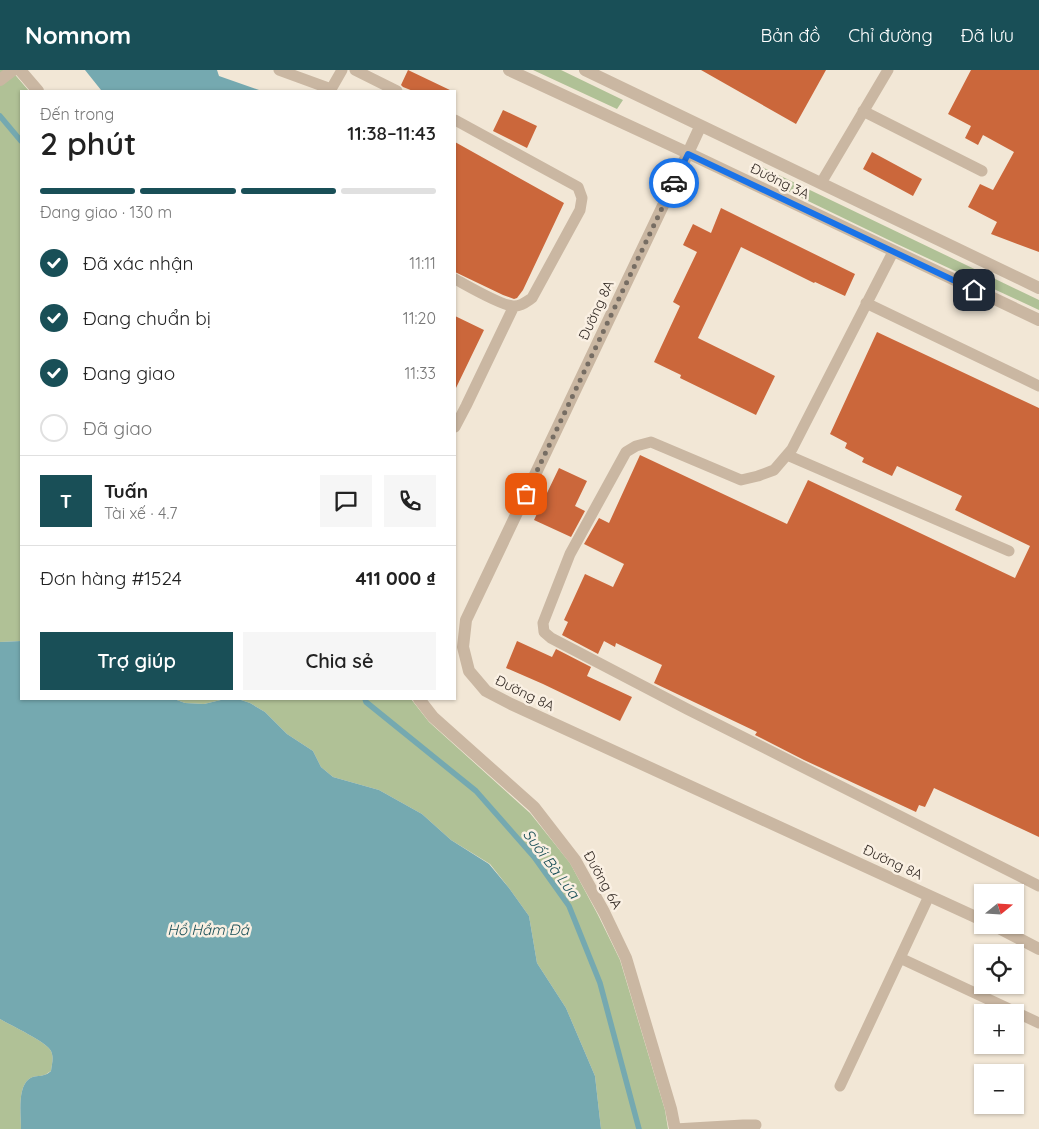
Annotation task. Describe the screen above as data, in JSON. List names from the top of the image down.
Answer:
{
  "streets": {
    "street": ["Đường 3A", "Đường 8A", "Đường 6A"]
  },
  "crossings": [
    ["Đường 3A", "Đường 8A"]
  ],
  "water": ["Suối Bà Lúa", "Hồ Hầm Đá"],
  "north": "right",
  "page": {
    "header": "Nomnom",
    "nav": ["Bản đồ", "Chỉ đường", "Đã lưu"],
    "heading": ["2 phút", "Đến trong", "11:38–11:43"],
    "panel": [
      "Tuấn",
      "Tài xế · 4.7",
      "Đơn hàng #1524",
      "411 000 ₫"
    ],
    "bar": "Đang giao · 130 m",
    "list": [
      ["Đã xác nhận", "11:11"],
      ["Đang chuẩn bị", "11:20"],
      ["Đang giao", "11:33"],
      "Đã giao"
    ],
    "round": "T",
    "buttons": ["Trợ giúp", "Chia sẻ"],
    "map_buttons": ["+", "−"]
  }
}
